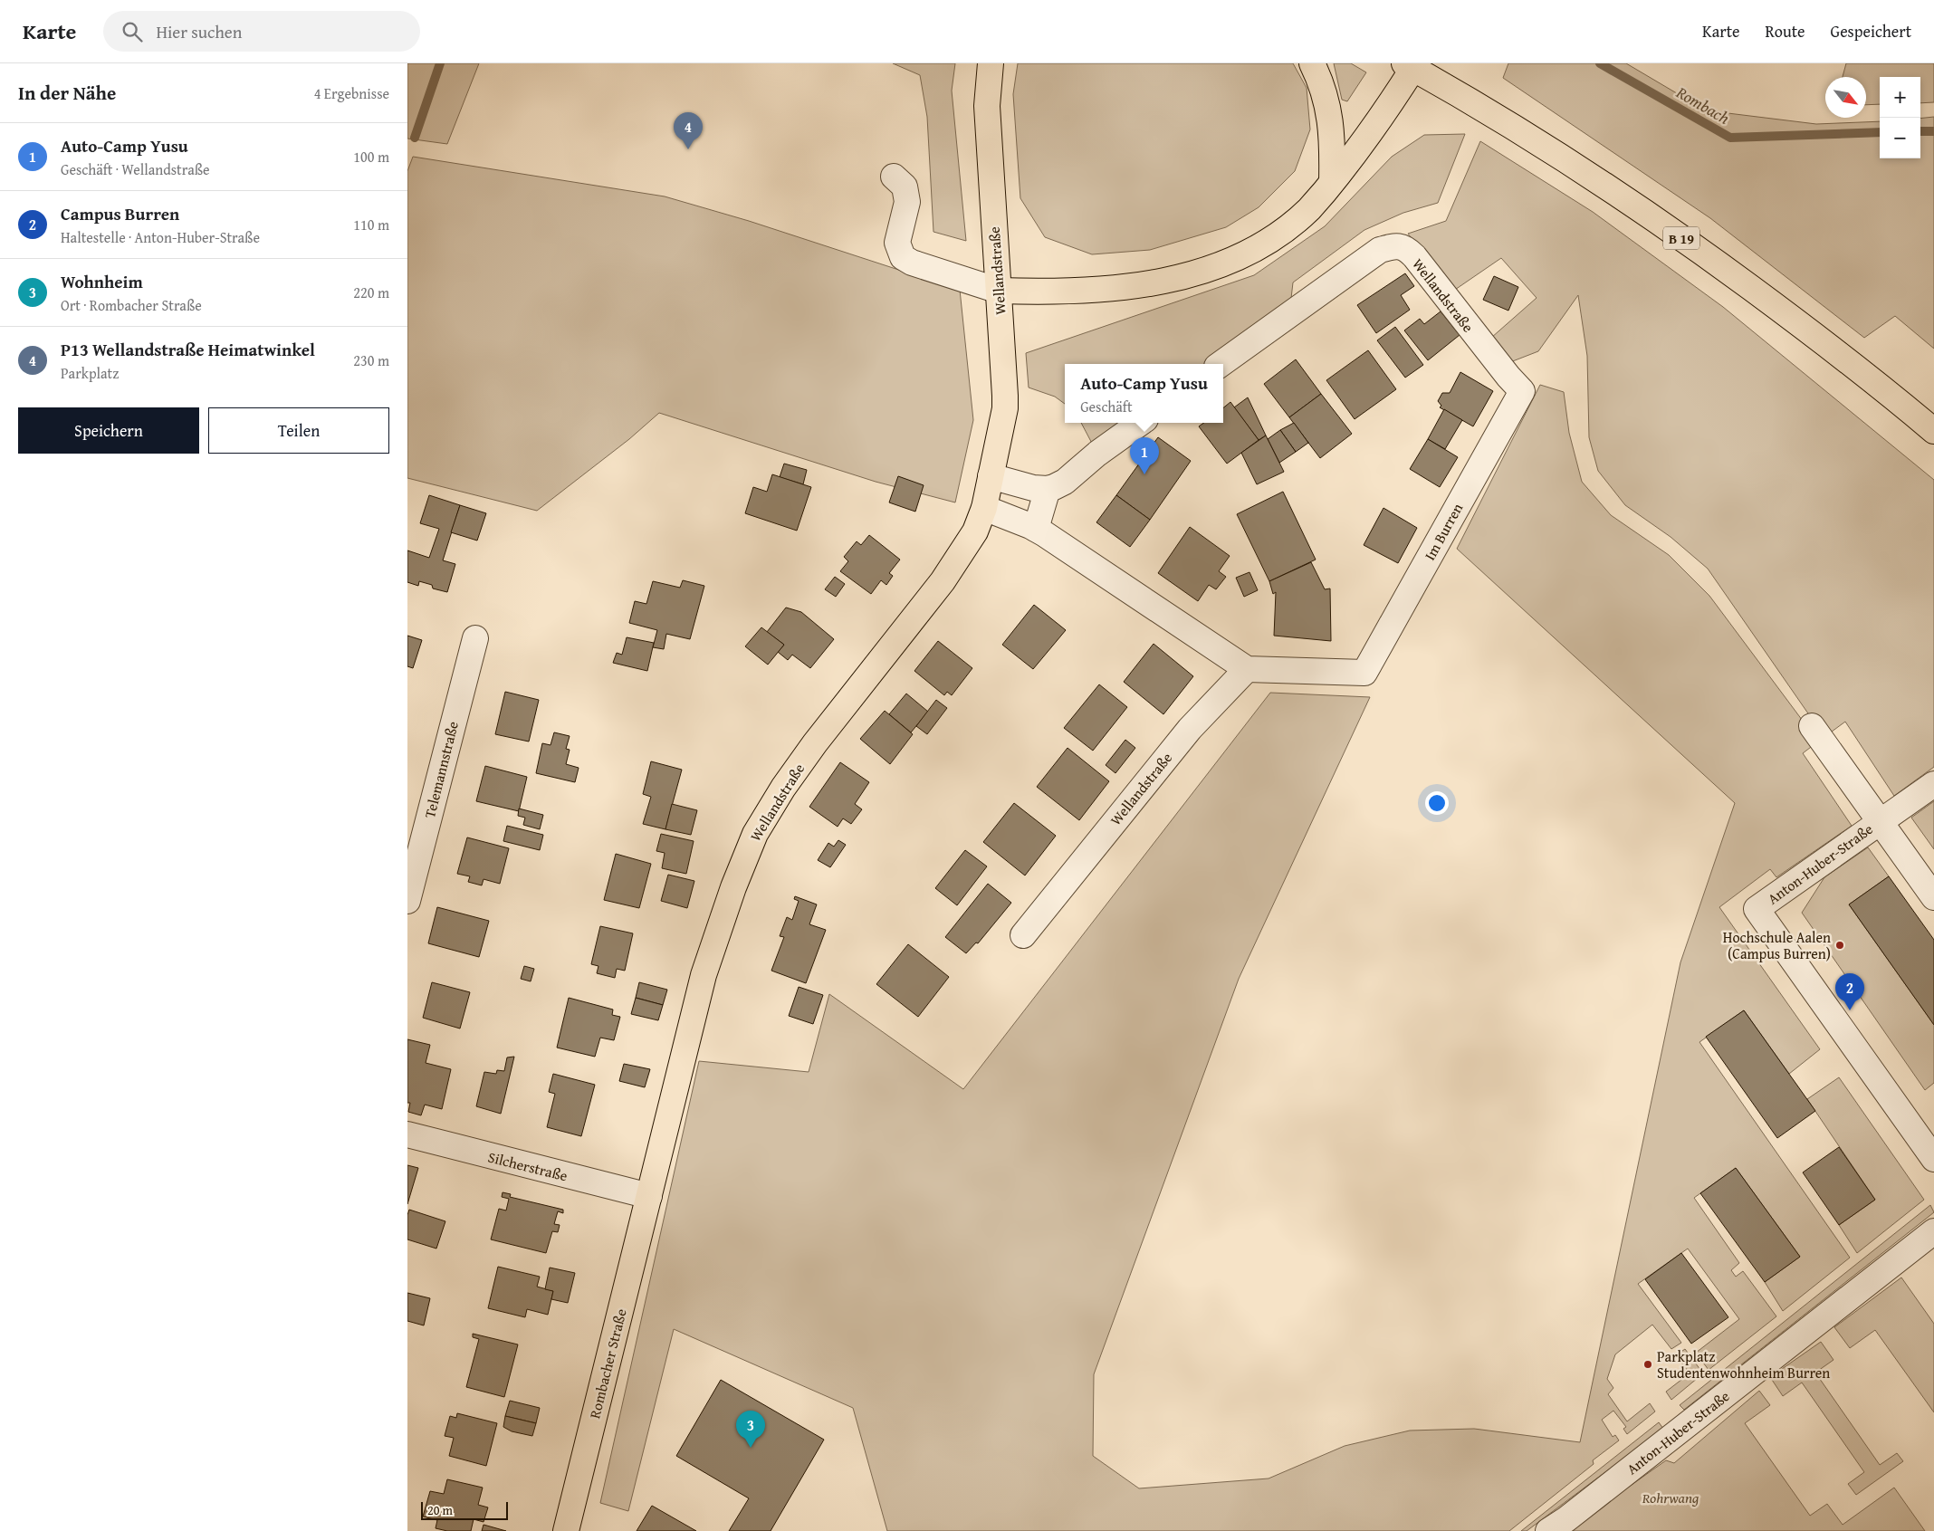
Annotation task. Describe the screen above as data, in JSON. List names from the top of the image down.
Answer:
{
  "streets": {
    "main road": ["B 19", "Wellandstraße", "Rombacher Straße"],
    "street": [
      "Im Burren",
      "Telemannstraße",
      "Anton-Huber-Straße",
      "Silcherstraße"
    ]
  },
  "crossings": [
    ["Wellandstraße", "Im Burren"],
    ["Wellandstraße", "Silcherstraße"],
    ["Wellandstraße", "Rombacher Straße"],
    ["Silcherstraße", "Rombacher Straße"]
  ],
  "water": ["Rombach"],
  "parks": ["Rohrwang"],
  "places": ["Hochschule Aalen (Campus Burren)", "Parkplatz Studentenwohnheim Burren"],
  "scale_bar": "20 m",
  "north": "bottom right",
  "page": {
    "header": "Karte",
    "search": "Hier suchen",
    "nav": ["Karte", "Route", "Gespeichert"],
    "heading": ["In der Nähe", "4 Ergebnisse"],
    "map_buttons": ["+", "−"],
    "pins": [
      "4",
      "1",
      "2",
      "3"
    ],
    "list": [
      {
        "mark": "1",
        "name": "Auto-Camp Yusu",
        "note": "Geschäft · Wellandstraße",
        "value": "100 m"
      },
      {
        "mark": "2",
        "name": "Campus Burren",
        "note": "Haltestelle · Anton-Huber-Straße",
        "value": "110 m"
      },
      {
        "mark": "3",
        "name": "Wohnheim",
        "note": "Ort · Rombacher Straße",
        "value": "220 m"
      },
      {
        "mark": "4",
        "name": "P13 Wellandstraße Heimatwinkel",
        "note": "Parkplatz",
        "value": "230 m"
      }
    ],
    "popup": ["Auto-Camp Yusu", "Geschäft"],
    "buttons": ["Speichern", "Teilen"],
    "scale": "20 m"
  }
}
